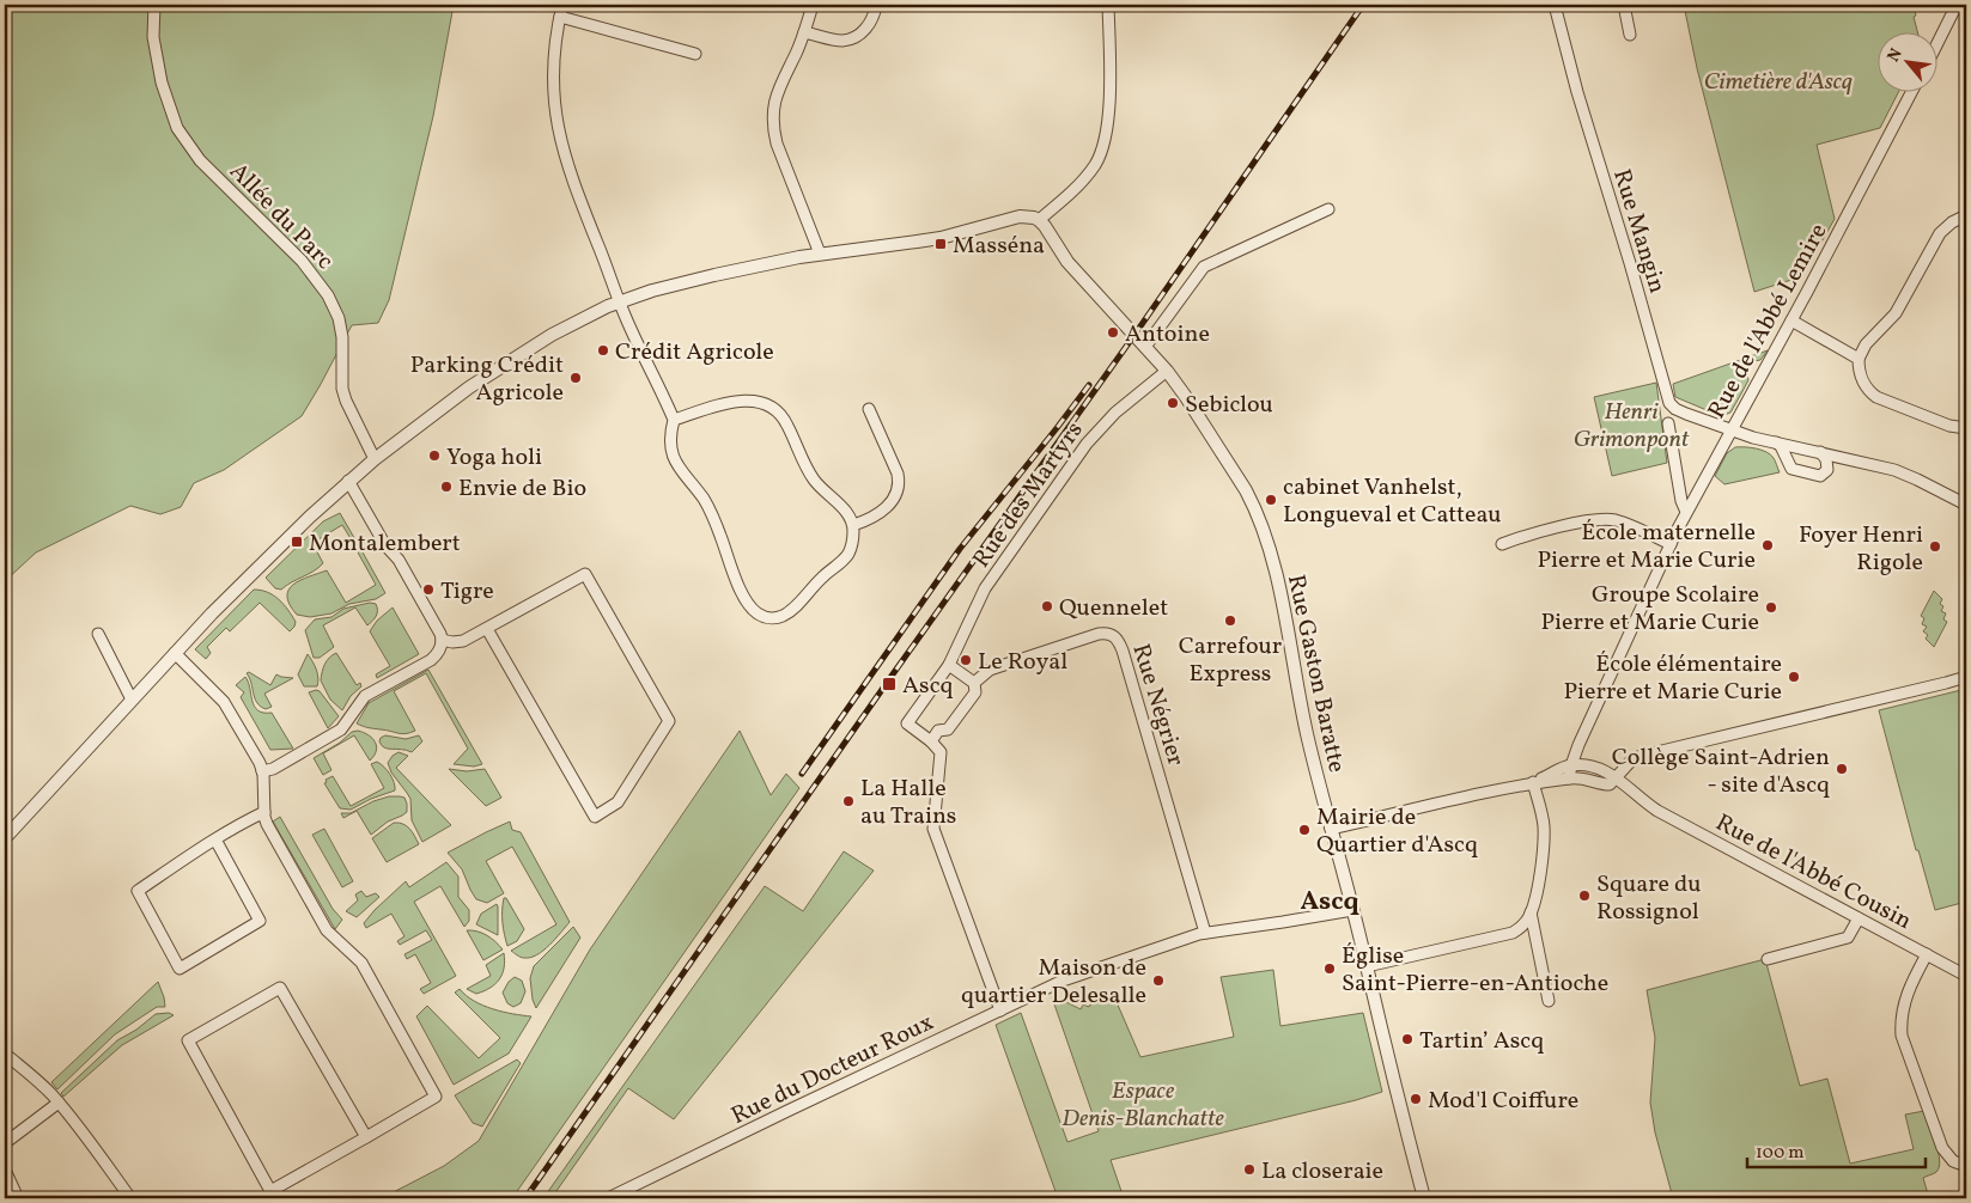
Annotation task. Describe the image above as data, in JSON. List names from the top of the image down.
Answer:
{
  "streets": {
    "street": [
      "Allée du Parc",
      "Rue Mangin",
      "Rue de l'Abbé Lemire",
      "Rue des Martyrs",
      "Rue Gaston Baratte",
      "Rue Négrier",
      "Rue de l'Abbé Cousin",
      "Rue du Docteur Roux"
    ]
  },
  "crossings": [
    ["Rue Mangin", "Rue de l'Abbé Lemire"],
    ["Rue de l'Abbé Lemire", "Rue de l'Abbé Cousin"],
    ["Rue des Martyrs", "Rue Gaston Baratte"],
    ["Rue Gaston Baratte", "Rue du Docteur Roux"],
    ["Rue Négrier", "Rue du Docteur Roux"]
  ],
  "districts": ["Ascq"],
  "parks": ["Cimetière d'Ascq", "Henri Grimonpont", "Espace Denis-Blanchatte"],
  "places": {
    "transit": ["Masséna", "Montalembert", "Ascq"],
    "other": [
      "Antoine",
      "Crédit Agricole",
      "Parking Crédit Agricole",
      "Sebiclou",
      "Yoga holi",
      "Envie de Bio",
      "cabinet Vanhelst, Longueval et Catteau",
      "École maternelle Pierre et Marie Curie",
      "Foyer Henri Rigole",
      "Tigre",
      "Quennelet",
      "Groupe Scolaire Pierre et Marie Curie",
      "Carrefour Express",
      "Le Royal",
      "École élémentaire Pierre et Marie Curie",
      "Collège Saint-Adrien - site d'Ascq",
      "La Halle au Trains",
      "Mairie de Quartier d'Ascq",
      "Square du Rossignol",
      "Église Saint-Pierre-en-Antioche",
      "Maison de quartier Delesalle",
      "Tartin’ Ascq",
      "Mod'l Coiffure",
      "La closeraie"
    ]
  },
  "scale_bar": "100 m",
  "north": "top left"
}
